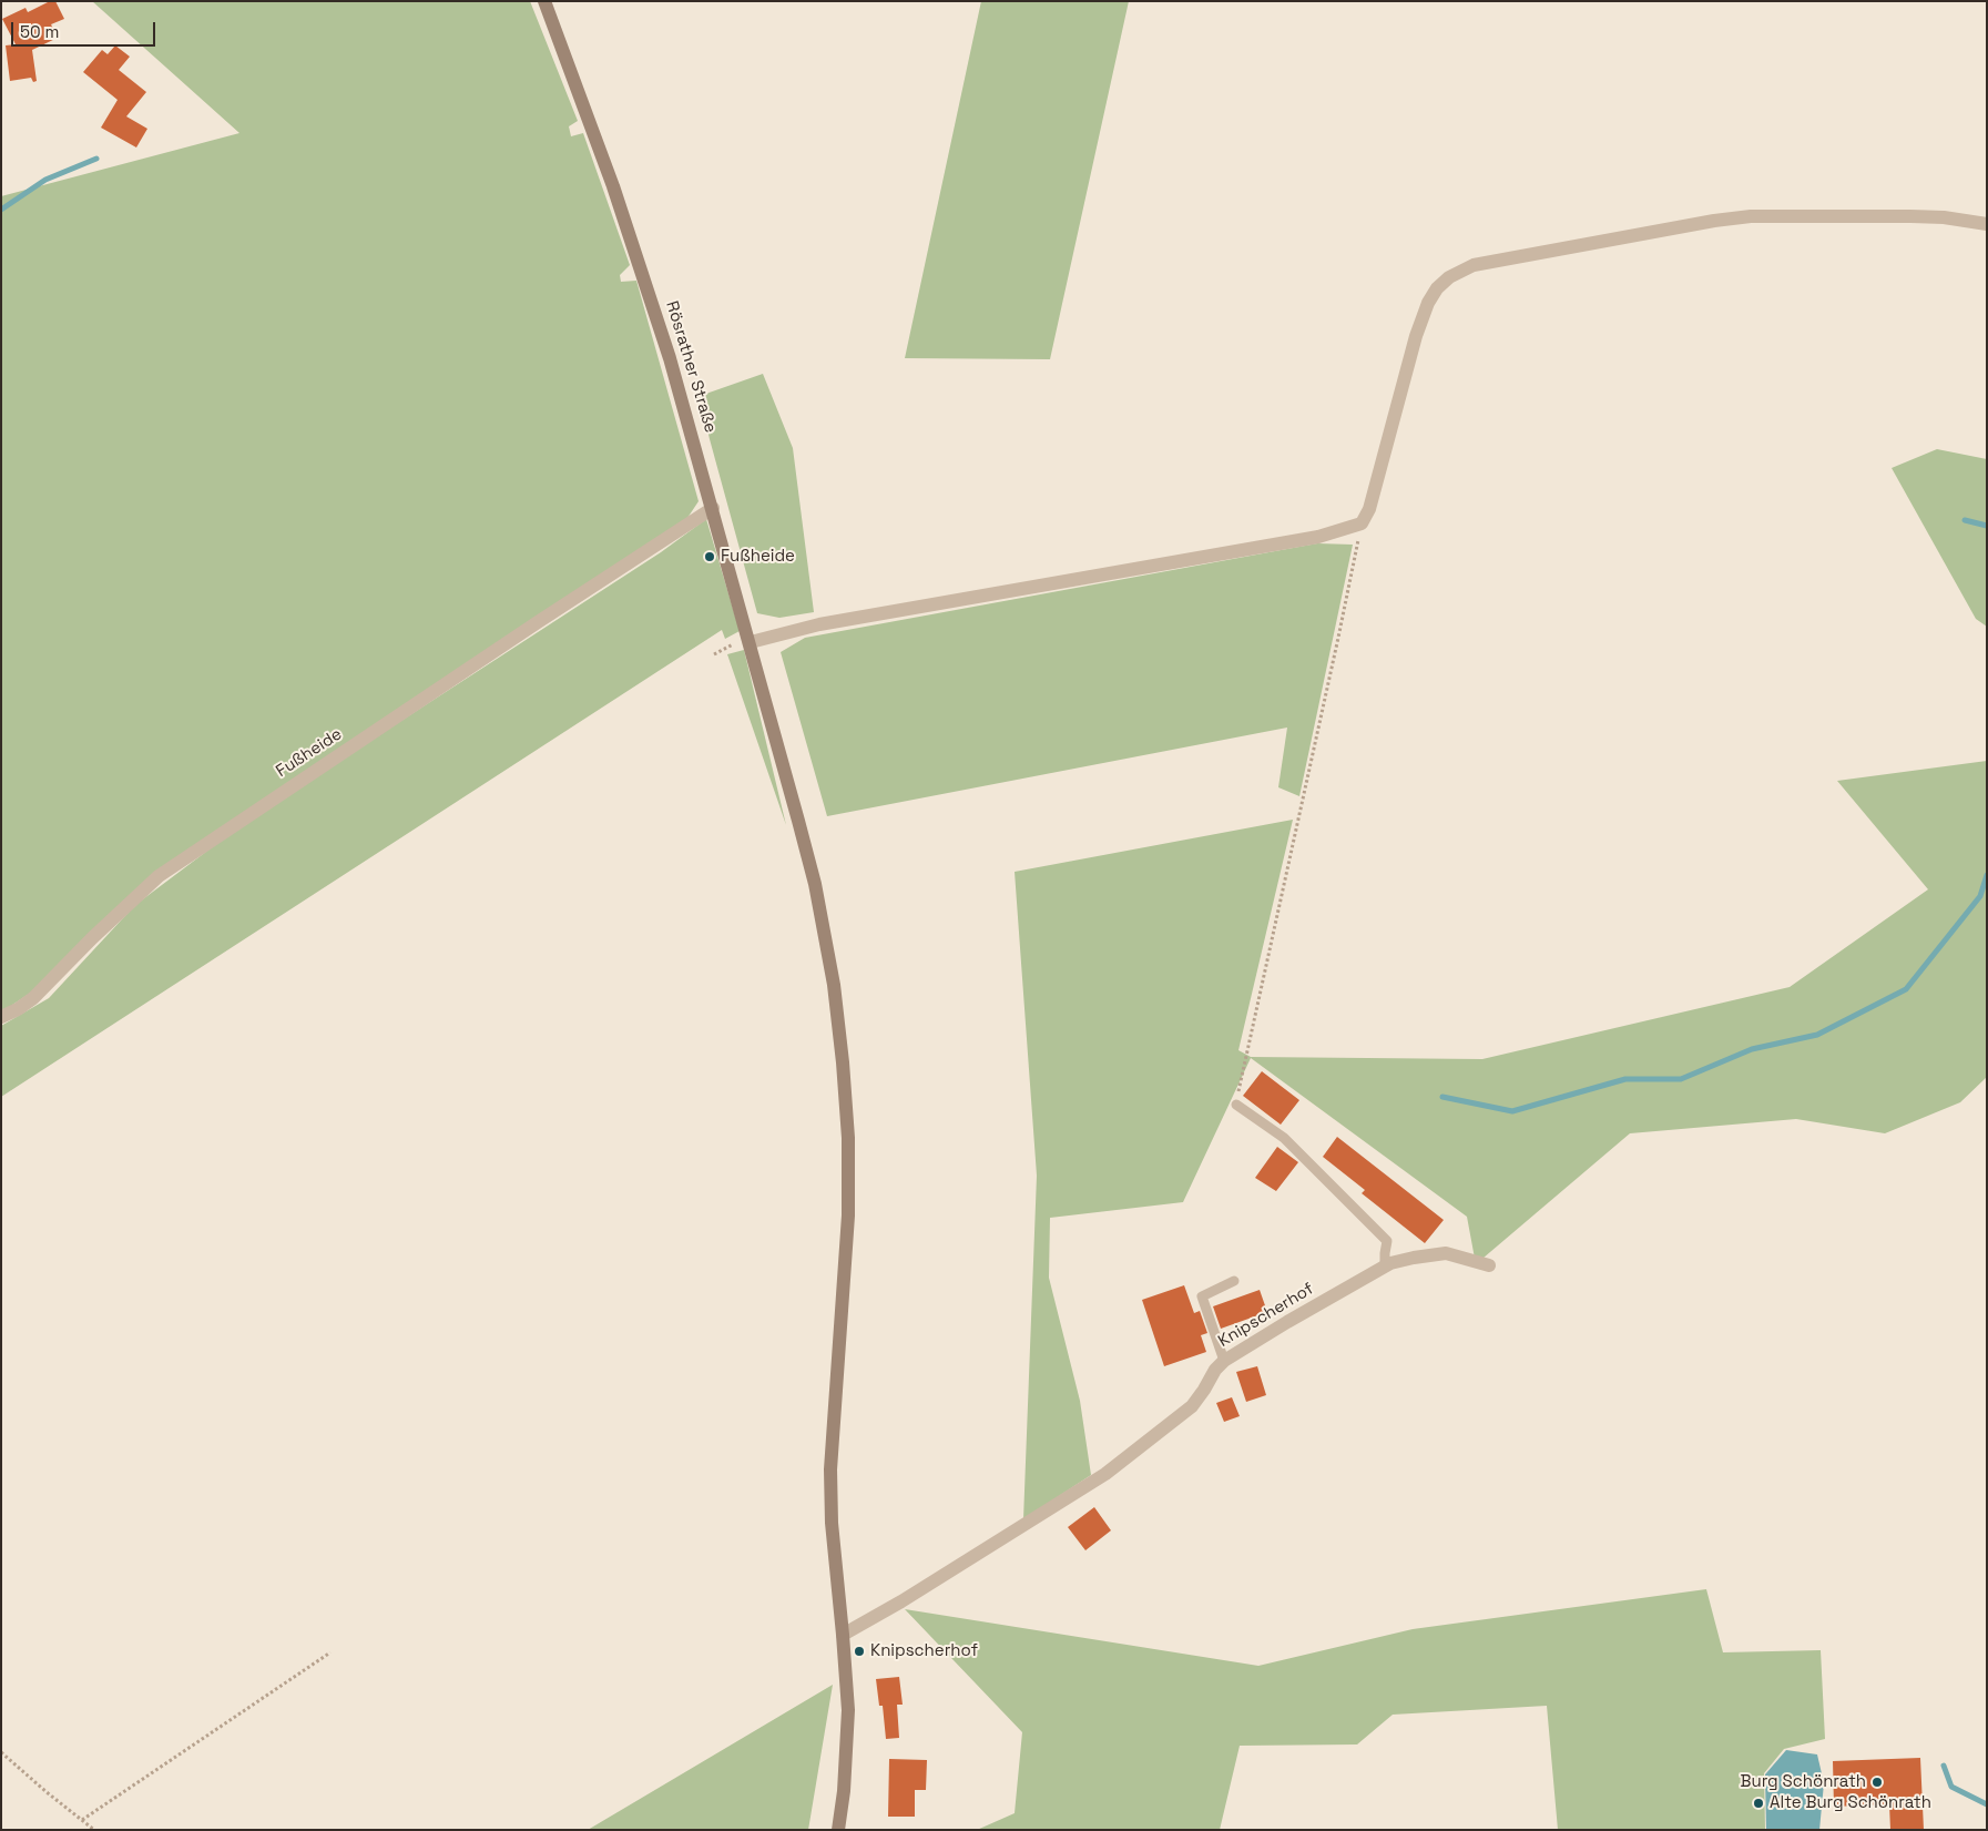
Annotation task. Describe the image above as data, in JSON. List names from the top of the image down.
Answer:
{
  "streets": {
    "street": ["Rösrather Straße", "Fußheide", "Knipscherhof"]
  },
  "crossings": [
    ["Rösrather Straße", "Fußheide"],
    ["Rösrather Straße", "Knipscherhof"]
  ],
  "places": [
    "Fußheide",
    "Knipscherhof",
    "Burg Schönrath",
    "Alte Burg Schönrath"
  ],
  "scale_bar": "50 m"
}
